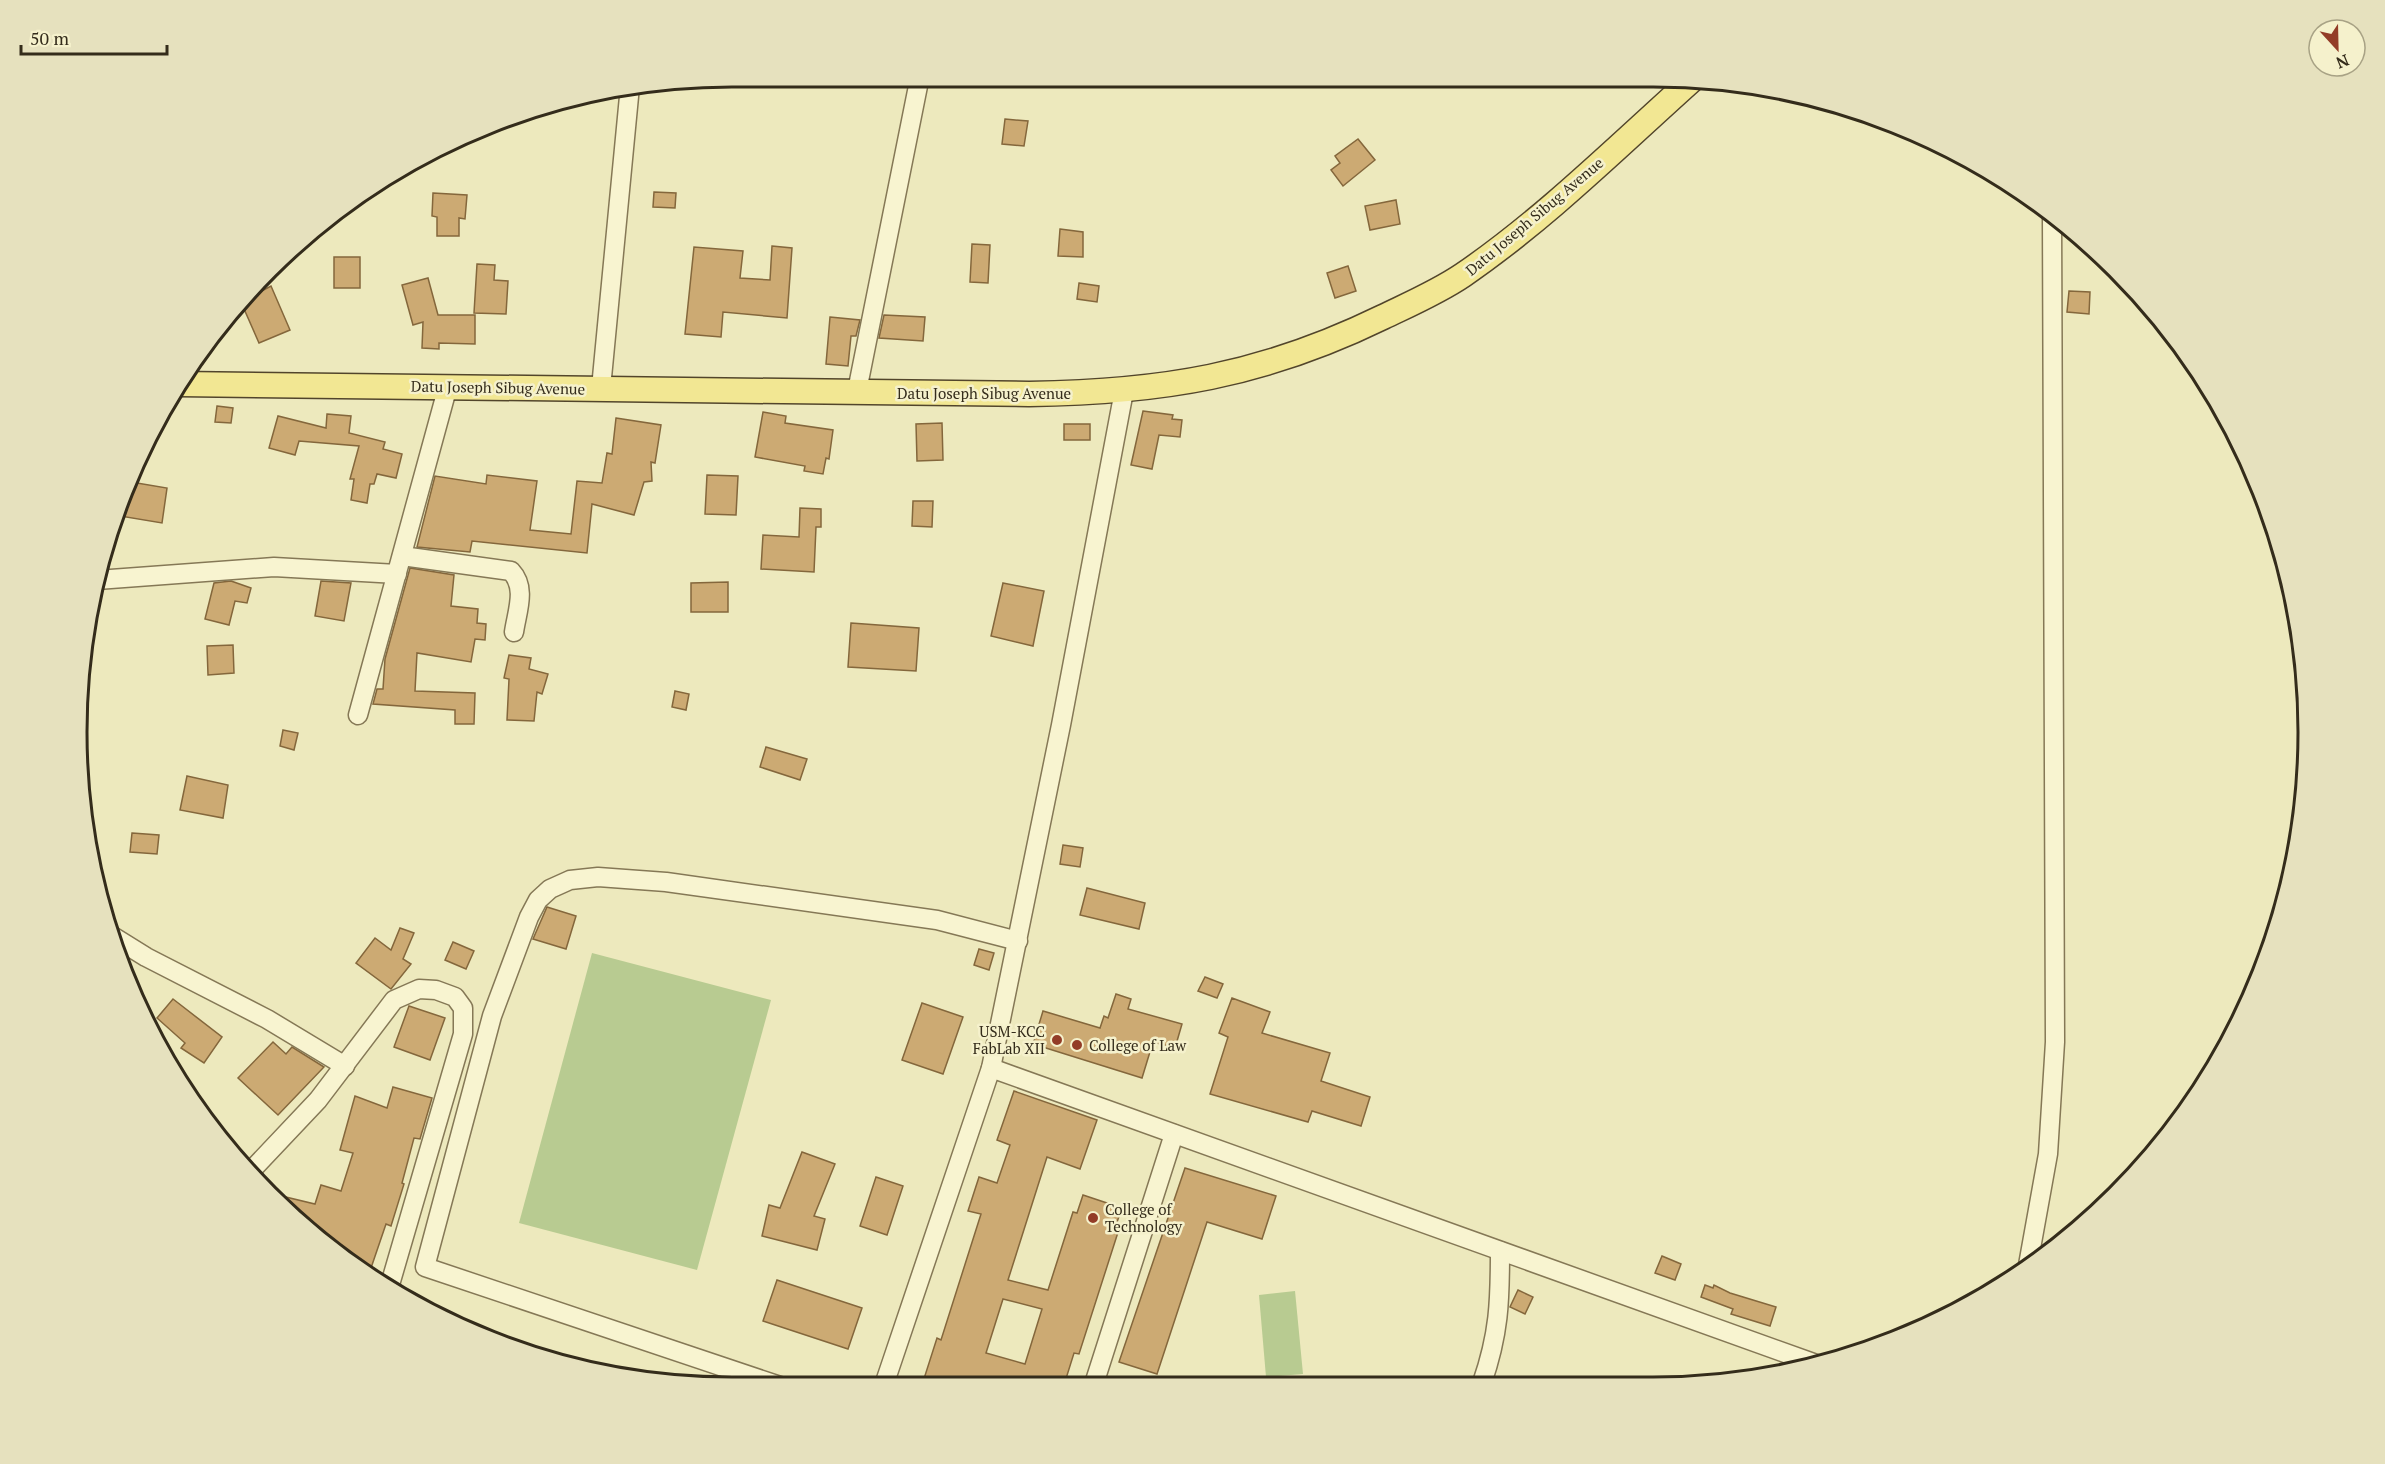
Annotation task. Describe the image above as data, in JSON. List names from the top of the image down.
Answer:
{
  "streets": {
    "main road": ["Datu Joseph Sibug Avenue"]
  },
  "places": ["USM-KCC FabLab XII", "College of Law", "College of Technology"],
  "scale_bar": "50 m",
  "north": "bottom"
}
